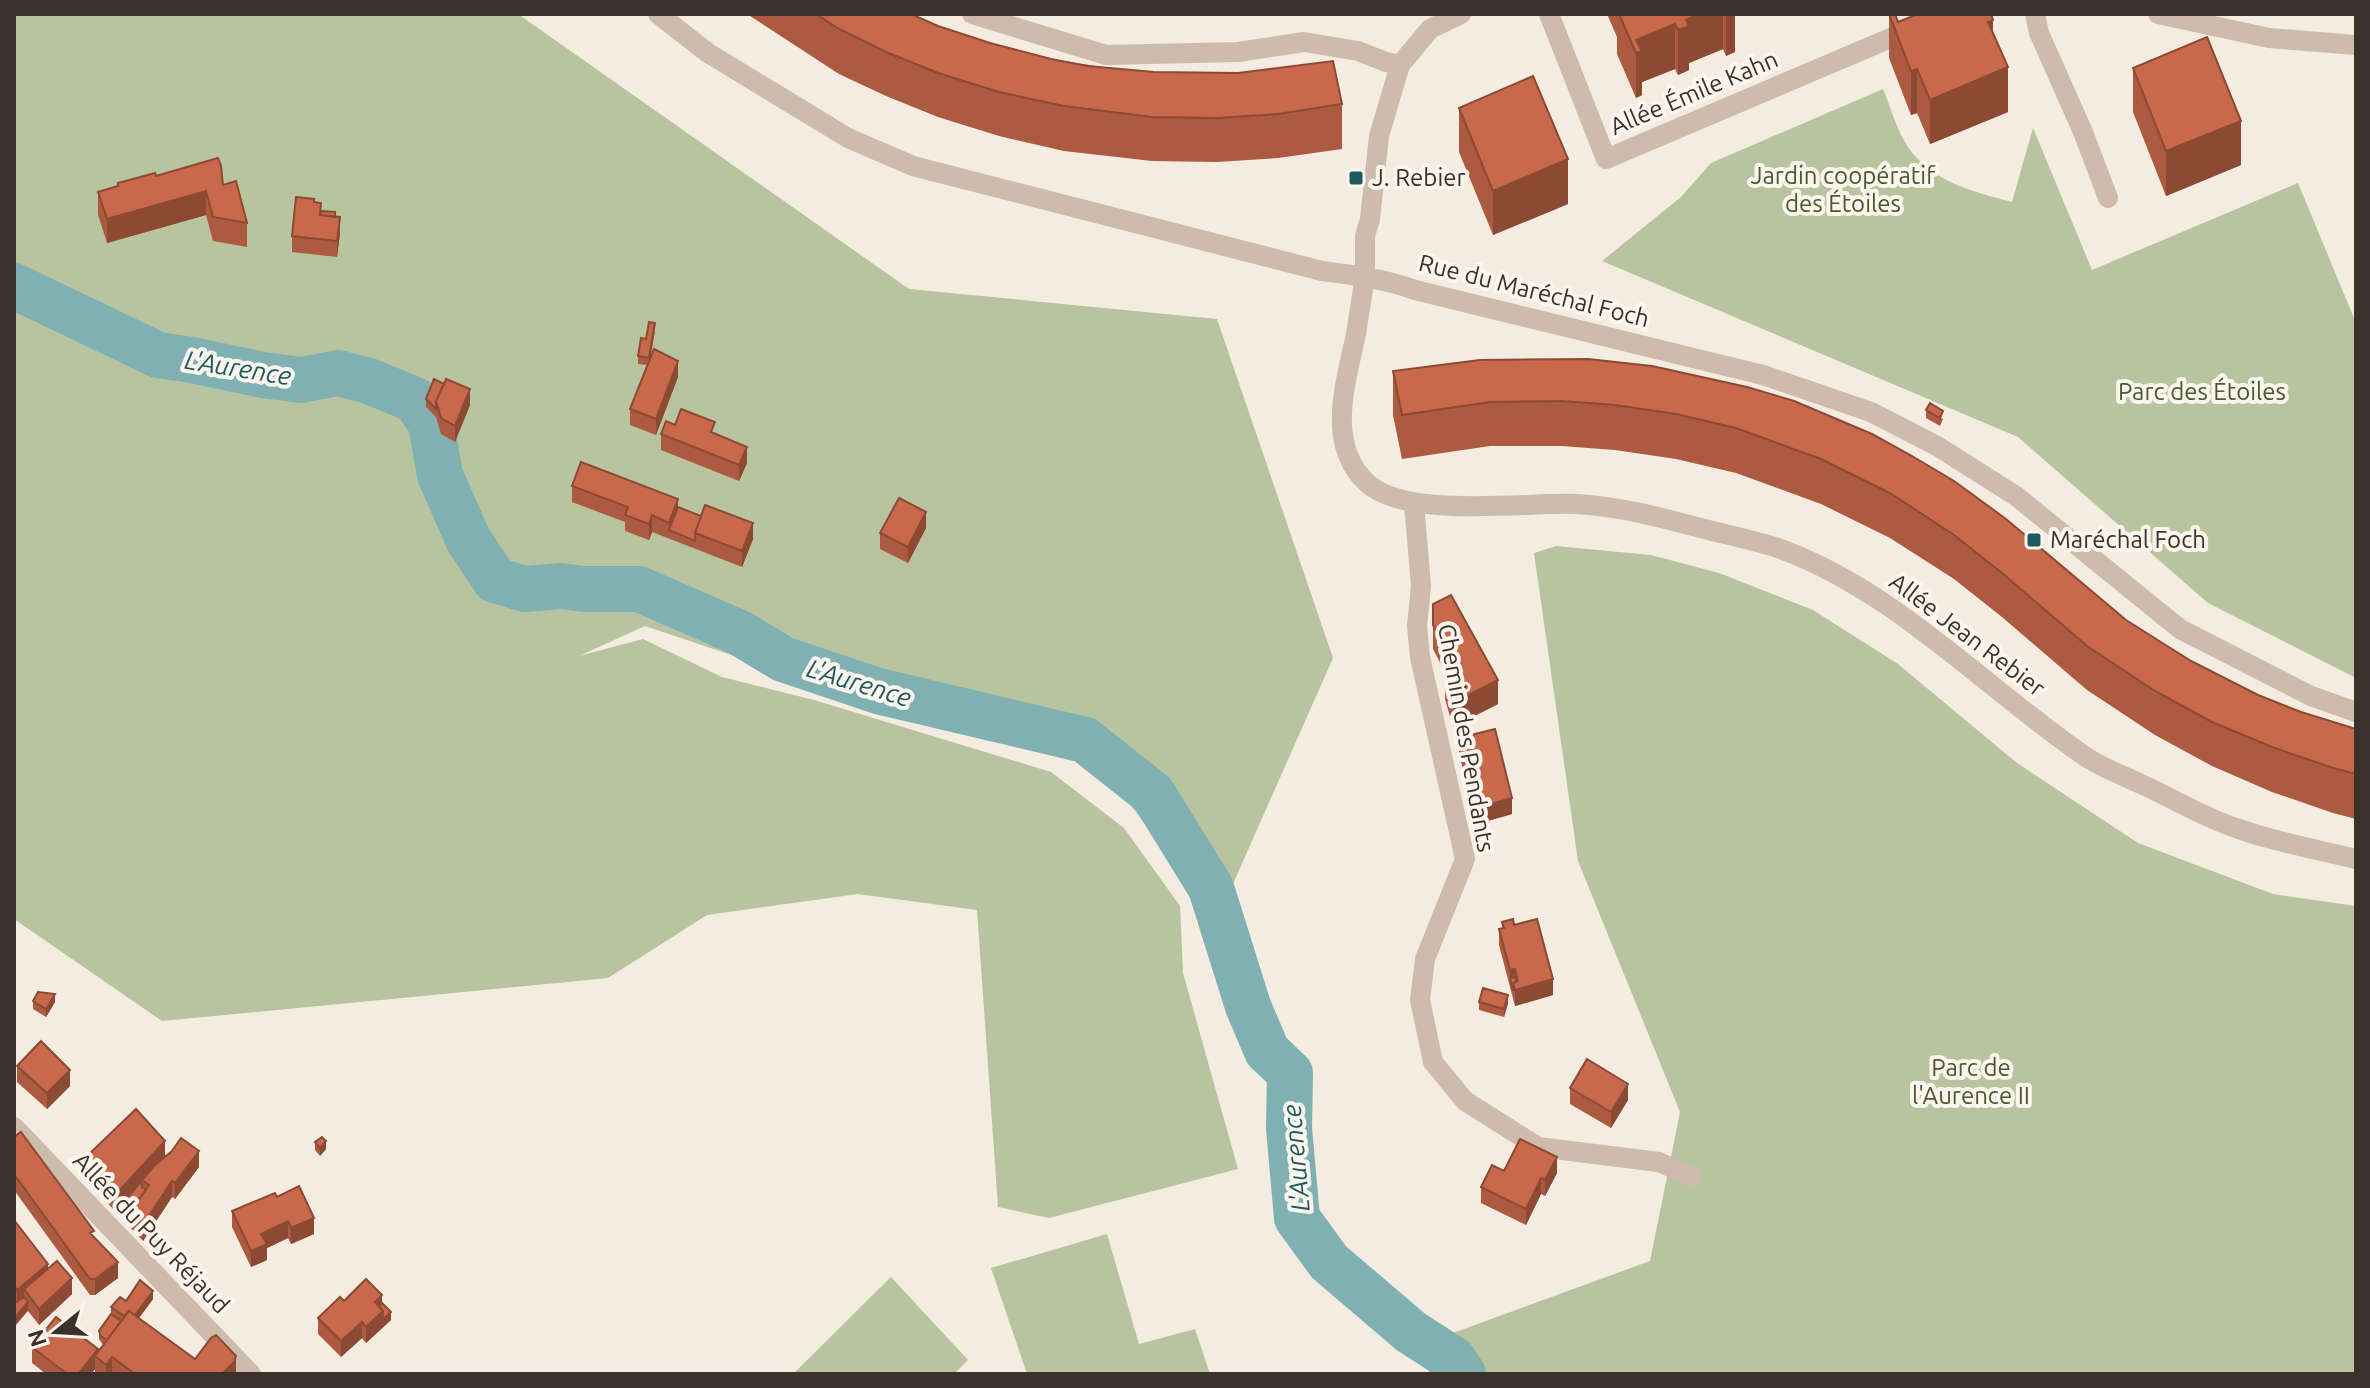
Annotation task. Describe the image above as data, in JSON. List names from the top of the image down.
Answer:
{
  "streets": {
    "street": [
      "Allée Émile Kahn",
      "Rue du Maréchal Foch",
      "Allée Jean Rebier",
      "Chemin des Pendants",
      "Allée du Puy Réjaud"
    ]
  },
  "crossings": [
    ["Rue du Maréchal Foch", "Allée Jean Rebier"],
    ["Allée Jean Rebier", "Chemin des Pendants"]
  ],
  "water": ["L'Aurence"],
  "parks": ["Jardin coopératif des Étoiles", "Parc des Étoiles", "Parc de l'Aurence II"],
  "places": {
    "transit": ["J. Rebier", "Maréchal Foch"]
  },
  "north": "left"
}
